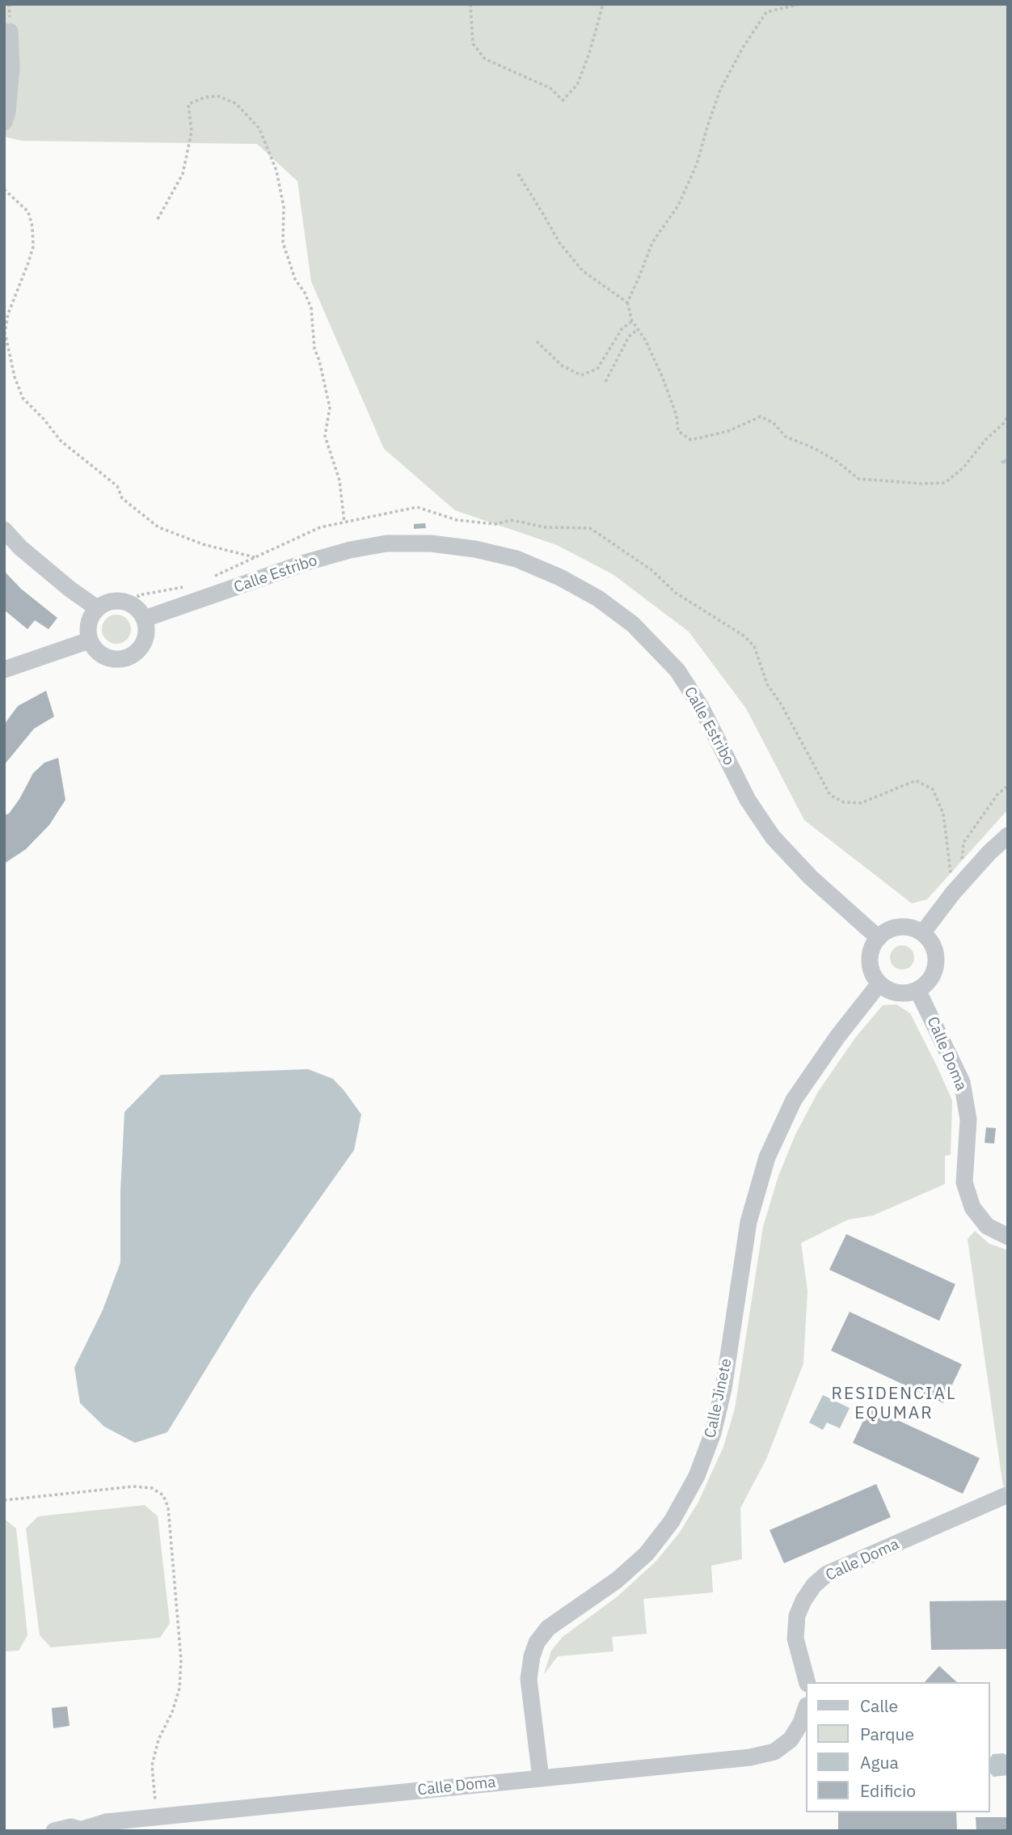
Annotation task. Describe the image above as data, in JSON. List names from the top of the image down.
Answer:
{
  "streets": {
    "street": ["Calle Estribo", "Calle Doma", "Calle Jinete"]
  },
  "crossings": [
    ["Calle Estribo", "Calle Doma"],
    ["Calle Estribo", "Calle Jinete"],
    ["Calle Doma", "Calle Jinete"]
  ],
  "districts": ["RESIDENCIAL EQUMAR"],
  "legend": [
    "Calle",
    "Parque",
    "Agua",
    "Edificio"
  ]
}
